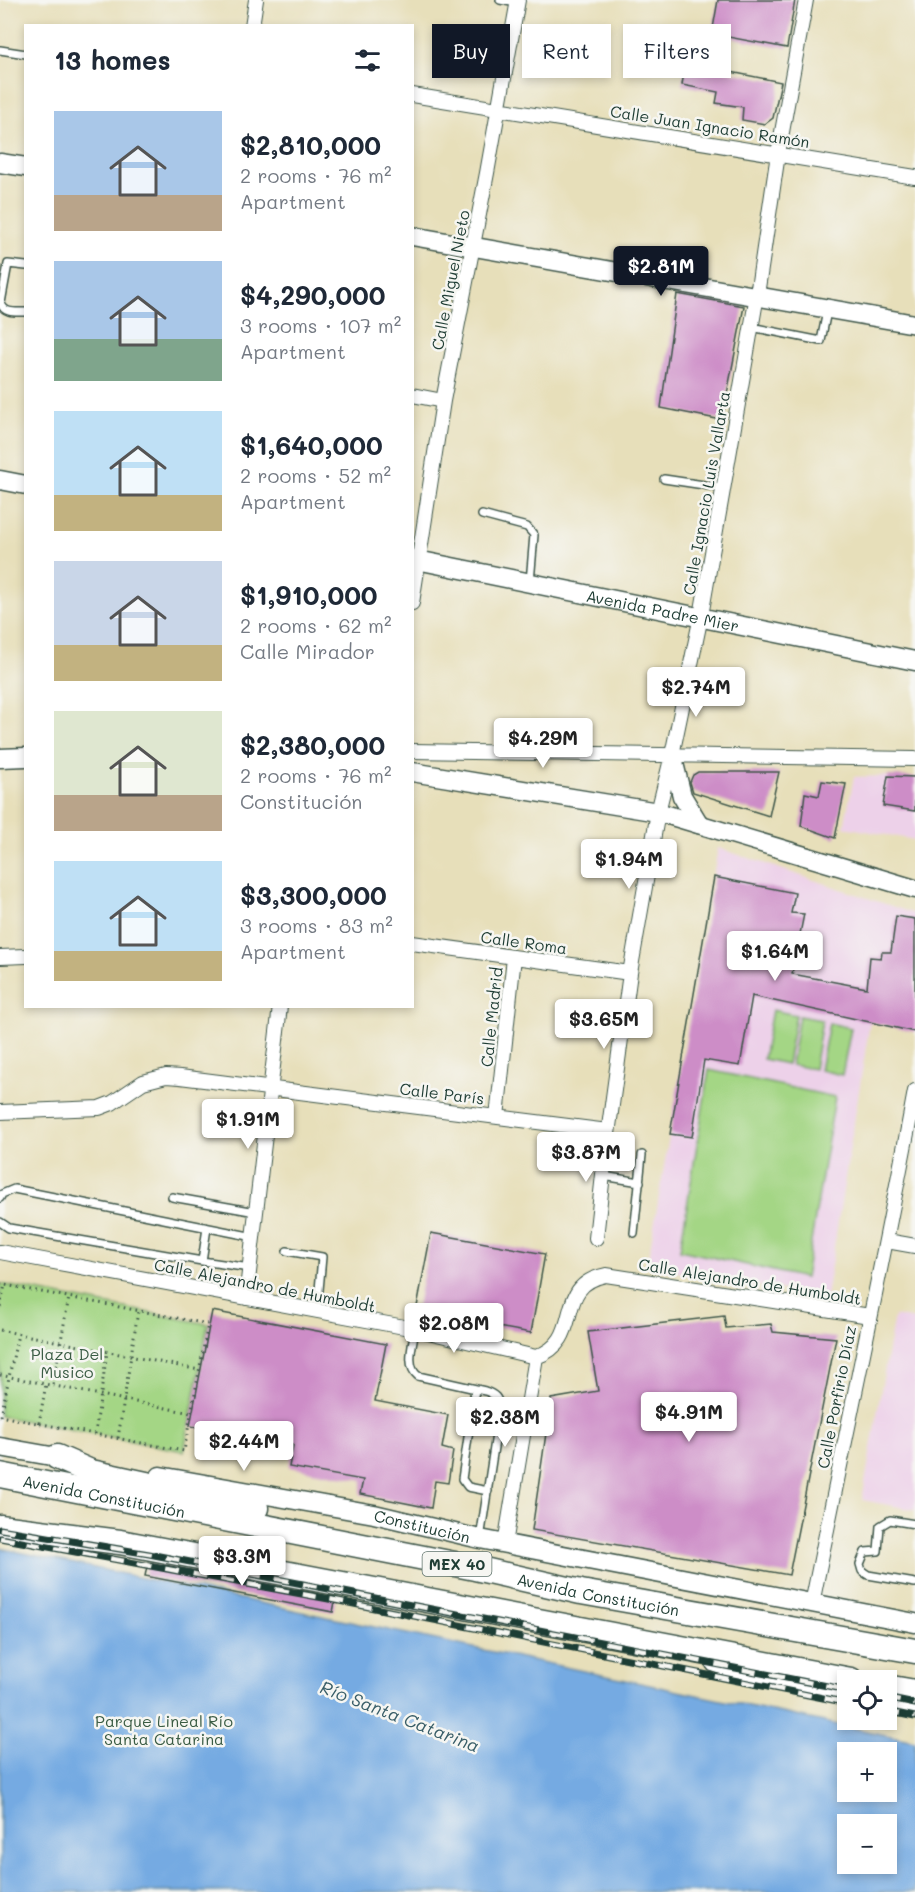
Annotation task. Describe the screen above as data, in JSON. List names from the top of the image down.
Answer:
{
  "streets": {
    "highway": ["Avenida Constitución", "MEX 40"],
    "street": [
      "Calle Juan Ignacio Ramón",
      "Calle Miguel Nieto",
      "Calle Ignacio Luis Vallarta",
      "Avenida Padre Mier",
      "Calle Roma",
      "Calle Madrid",
      "Calle París",
      "Calle Alejandro de Humboldt",
      "Calle Porfirio Díaz",
      "Constitución"
    ]
  },
  "crossings": [
    ["Calle Juan Ignacio Ramón", "Calle Miguel Nieto"],
    ["Calle Juan Ignacio Ramón", "Calle Ignacio Luis Vallarta"],
    ["Calle Miguel Nieto", "Avenida Padre Mier"],
    ["Calle Ignacio Luis Vallarta", "Avenida Padre Mier"],
    ["Calle Ignacio Luis Vallarta", "Calle Roma"],
    ["Calle Ignacio Luis Vallarta", "Calle París"],
    ["Calle Roma", "Calle Madrid"],
    ["Calle Madrid", "Calle París"],
    ["Calle Alejandro de Humboldt", "Calle Porfirio Díaz"],
    ["Calle Porfirio Díaz", "Constitución"]
  ],
  "water": ["Río Santa Catarina"],
  "parks": ["Plaza Del Musico", "Parque Lineal Río Santa Catarina"],
  "page": {
    "chip": ["Buy", "Rent", "Filters"],
    "heading": "13 homes",
    "list": [
      {
        "name": "$2,810,000",
        "note": "2 rooms · 76 m² · Apartment"
      },
      {
        "name": "$4,290,000",
        "note": "3 rooms · 107 m² · Apartment"
      },
      {
        "name": "$1,640,000",
        "note": "2 rooms · 52 m² · Apartment"
      },
      {
        "name": "$1,910,000",
        "note": "2 rooms · 62 m² · Calle Mirador"
      },
      {
        "name": "$2,380,000",
        "note": "2 rooms · 76 m² · Constitución"
      },
      {
        "name": "$3,300,000",
        "note": "3 rooms · 83 m² · Apartment"
      }
    ],
    "price": [
      "$2.81M",
      "$2.74M",
      "$4.29M",
      "$1.94M",
      "$1.64M",
      "$3.65M",
      "$1.91M",
      "$3.87M",
      "$2.08M",
      "$4.91M",
      "$2.38M",
      "$2.44M",
      "$3.3M"
    ],
    "map_buttons": ["+", "−"]
  }
}
